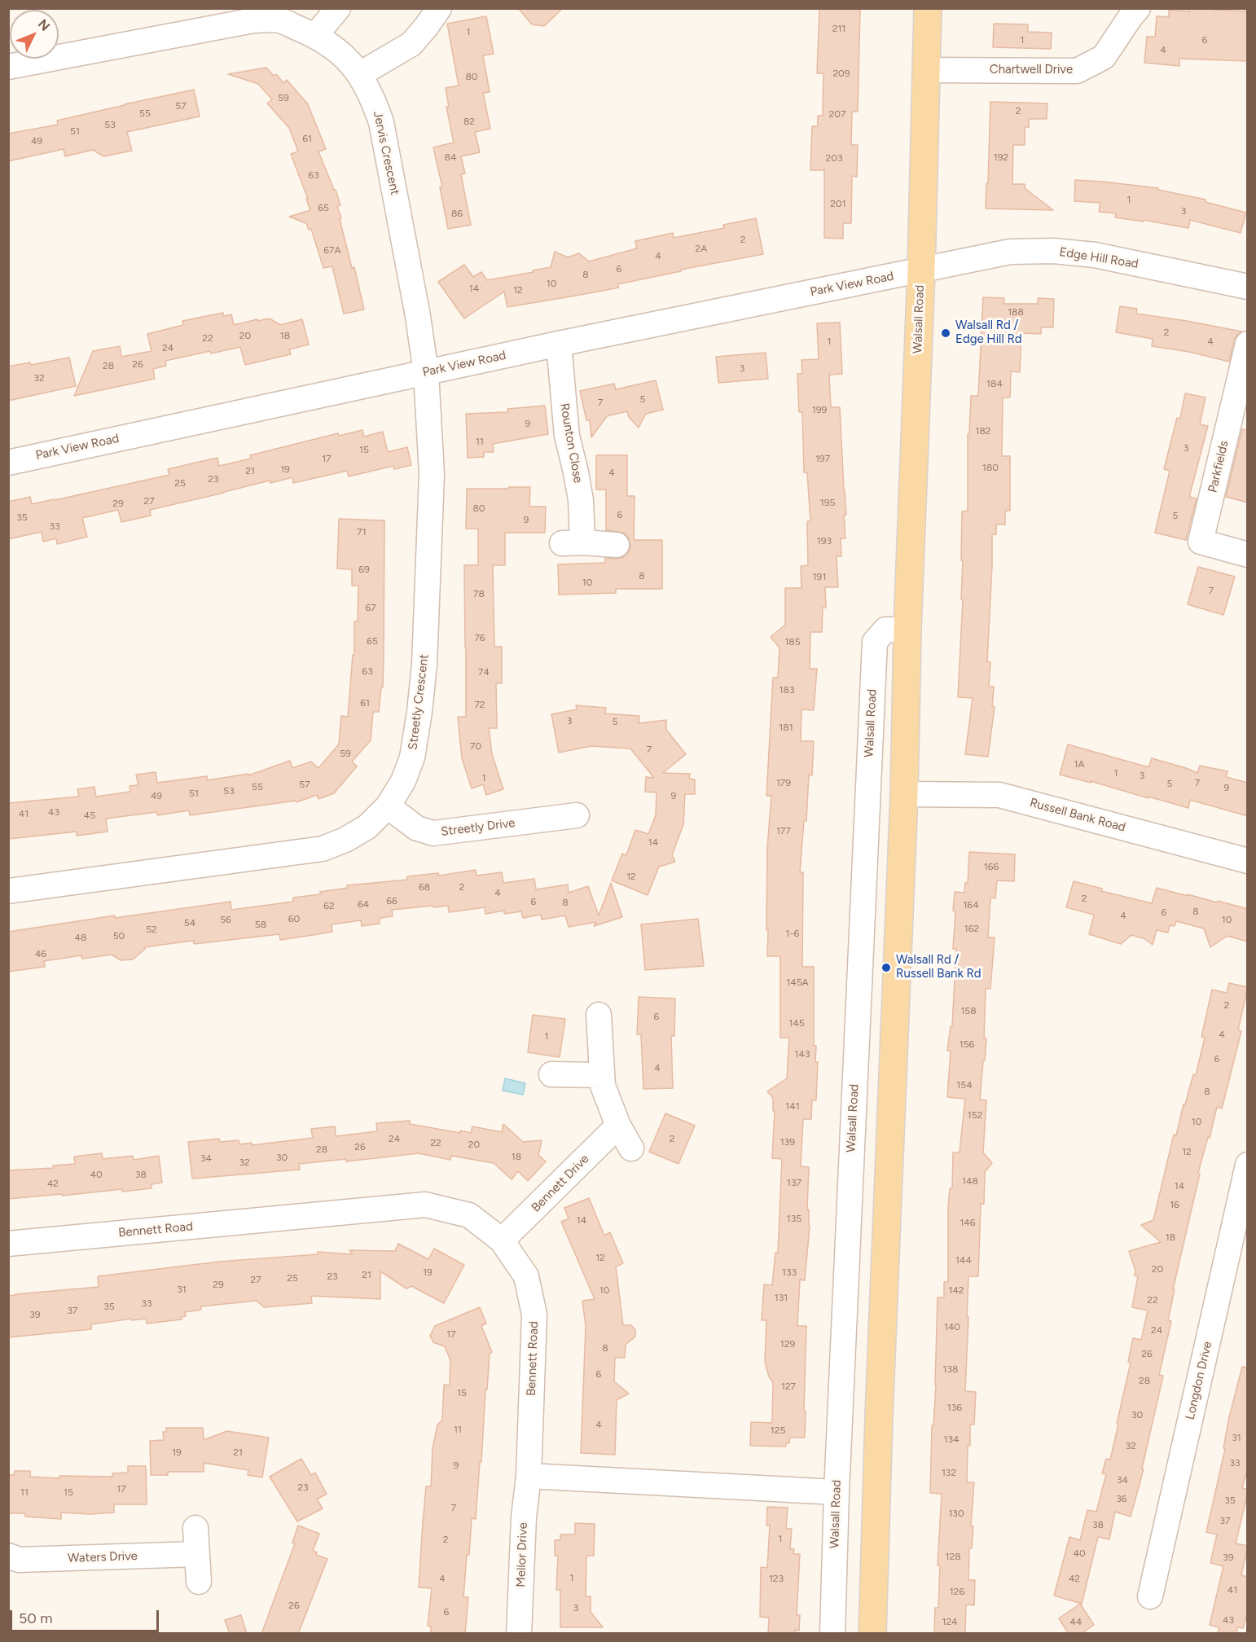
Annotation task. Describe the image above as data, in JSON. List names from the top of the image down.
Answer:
{
  "streets": {
    "main road": ["Walsall Road"],
    "street": [
      "Chartwell Drive",
      "Jervis Crescent",
      "Edge Hill Road",
      "Park View Road",
      "Rounton Close",
      "Parkfields",
      "Streetly Crescent",
      "Russell Bank Road",
      "Streetly Drive",
      "Bennett Drive",
      "Bennett Road",
      "Longdon Drive",
      "Mellor Drive",
      "Waters Drive"
    ]
  },
  "crossings": [
    ["Chartwell Drive", "Walsall Road"],
    ["Jervis Crescent", "Park View Road"],
    ["Jervis Crescent", "Streetly Crescent"],
    ["Edge Hill Road", "Park View Road"],
    ["Edge Hill Road", "Walsall Road"],
    ["Park View Road", "Walsall Road"],
    ["Park View Road", "Rounton Close"],
    ["Park View Road", "Streetly Crescent"],
    ["Walsall Road", "Russell Bank Road"],
    ["Streetly Crescent", "Streetly Drive"],
    ["Bennett Drive", "Bennett Road"],
    ["Bennett Road", "Mellor Drive"]
  ],
  "places": ["Walsall Rd / Edge Hill Rd", "Walsall Rd / Russell Bank Rd"],
  "house_numbers": [
    "211",
    "1",
    "1",
    "6",
    "4",
    "209",
    "80",
    "59",
    "57",
    "2",
    "55",
    "207",
    "82",
    "53",
    "51",
    "61",
    "49",
    "84",
    "192",
    "203",
    "63",
    "1",
    "201",
    "65",
    "3",
    "86",
    "2",
    "2A",
    "67A",
    "4",
    "6",
    "8",
    "10",
    "14",
    "12",
    "188",
    "2",
    "20",
    "18",
    "22",
    "1",
    "4",
    "24",
    "26",
    "28",
    "3",
    "32",
    "184",
    "5",
    "7",
    "199",
    "9",
    "182",
    "11",
    "3",
    "15",
    "17",
    "197",
    "180",
    "19",
    "21",
    "4",
    "23",
    "25",
    "27",
    "195",
    "29",
    "80",
    "6",
    "5",
    "35",
    "9",
    "33",
    "71",
    "193",
    "69",
    "8",
    "191",
    "10",
    "7",
    "78",
    "67",
    "76",
    "65",
    "185",
    "63",
    "74",
    "183",
    "61",
    "72",
    "3",
    "5",
    "181",
    "70",
    "7",
    "59",
    "1A",
    "1",
    "3",
    "1",
    "179",
    "7",
    "5",
    "57",
    "55",
    "9",
    "53",
    "51",
    "49",
    "9",
    "43",
    "41",
    "45",
    "177",
    "14",
    "166",
    "12",
    "68",
    "2",
    "4",
    "2",
    "66",
    "6",
    "8",
    "64",
    "164",
    "62",
    "8",
    "6",
    "4",
    "60",
    "56",
    "10",
    "54",
    "58",
    "162",
    "52",
    "1-6",
    "50",
    "48",
    "46",
    "145A",
    "2",
    "158",
    "6",
    "145",
    "4",
    "1",
    "156",
    "143",
    "6",
    "4",
    "154",
    "8",
    "141",
    "152",
    "10",
    "24",
    "2",
    "139",
    "22",
    "20",
    "26",
    "28",
    "12",
    "18",
    "30",
    "34",
    "32",
    "40",
    "38",
    "148",
    "137",
    "42",
    "14",
    "16",
    "135",
    "14",
    "146",
    "18",
    "12",
    "144",
    "20",
    "19",
    "133",
    "21",
    "23",
    "25",
    "27",
    "29",
    "31",
    "10",
    "142",
    "131",
    "22",
    "33",
    "35",
    "37",
    "39",
    "140",
    "24",
    "17",
    "129",
    "8",
    "26",
    "138",
    "6",
    "28",
    "127",
    "15",
    "136",
    "30",
    "4",
    "11",
    "125",
    "31",
    "134",
    "32",
    "19",
    "21",
    "33",
    "9",
    "132",
    "34",
    "23",
    "17",
    "11",
    "15",
    "36",
    "35",
    "7",
    "130",
    "37",
    "38",
    "1",
    "2",
    "40",
    "128",
    "39",
    "1",
    "4",
    "123",
    "42",
    "41",
    "126",
    "26",
    "3",
    "6",
    "43",
    "124",
    "44"
  ],
  "scale_bar": "50 m",
  "north": "top right"
}
